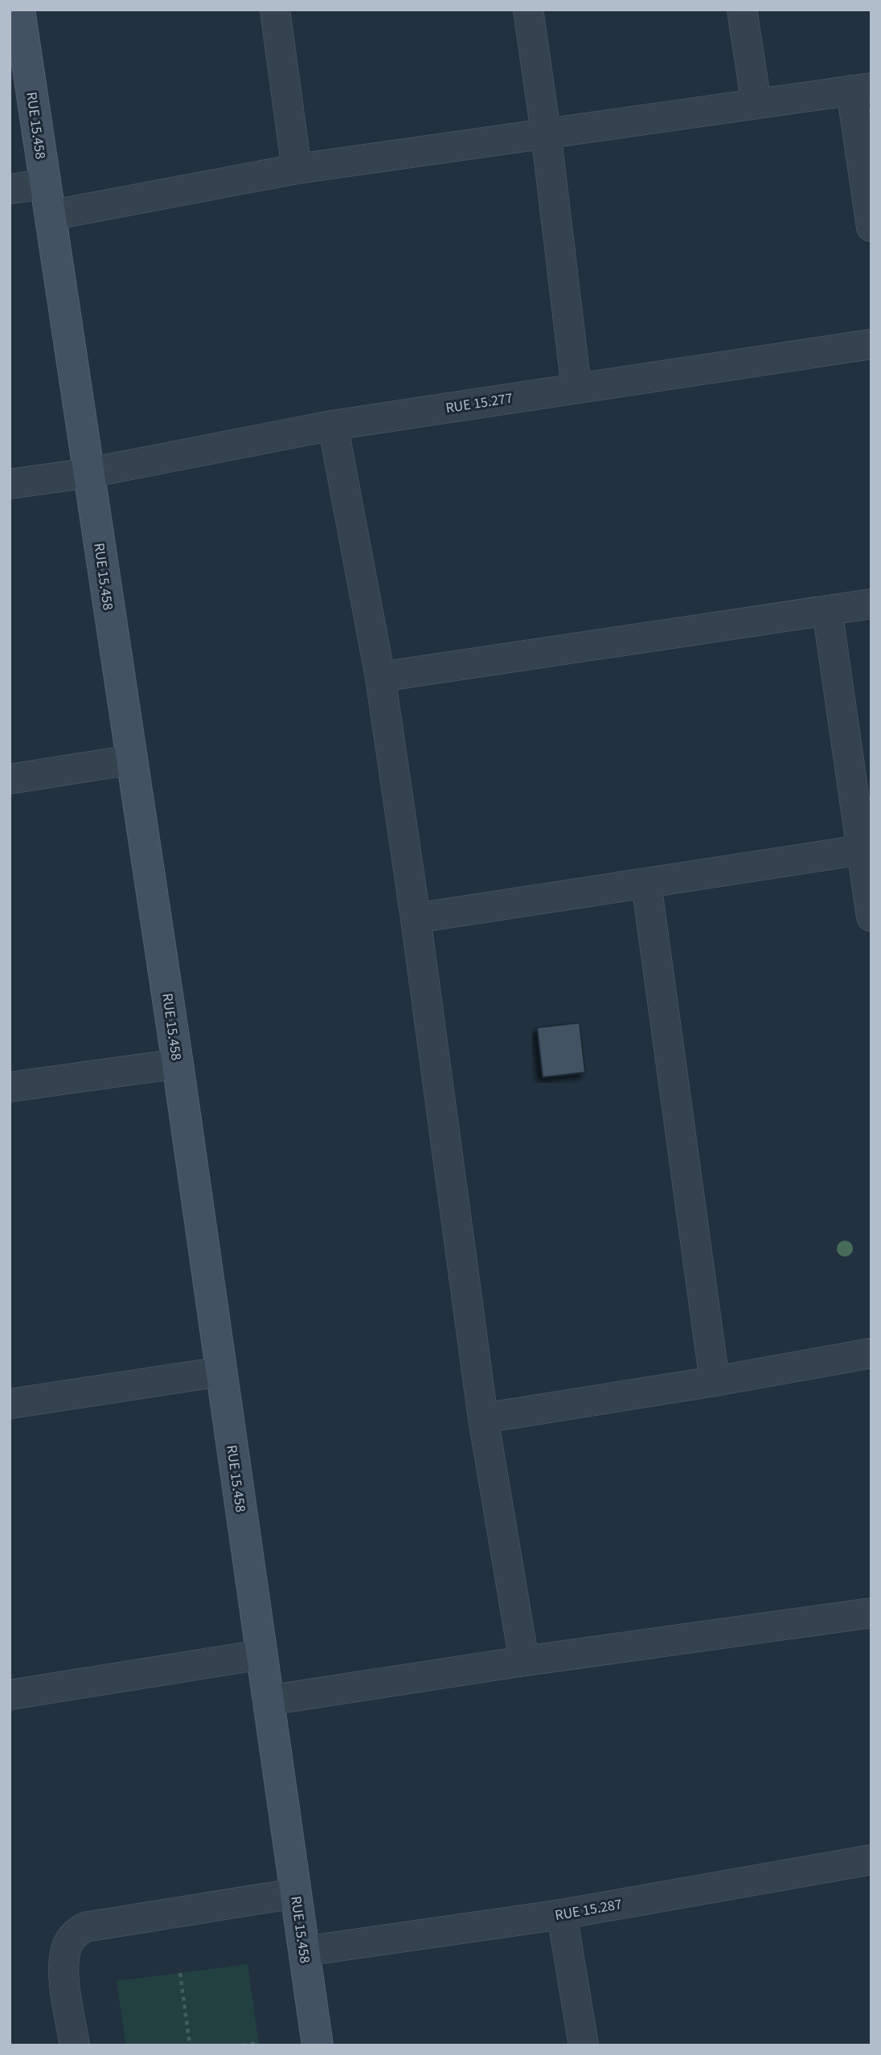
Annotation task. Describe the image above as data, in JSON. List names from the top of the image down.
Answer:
{
  "streets": {
    "main road": ["RUE 15.458"],
    "street": ["RUE 15.277", "RUE 15.287"]
  },
  "crossings": [
    ["RUE 15.458", "RUE 15.277"],
    ["RUE 15.458", "RUE 15.287"]
  ]
}
